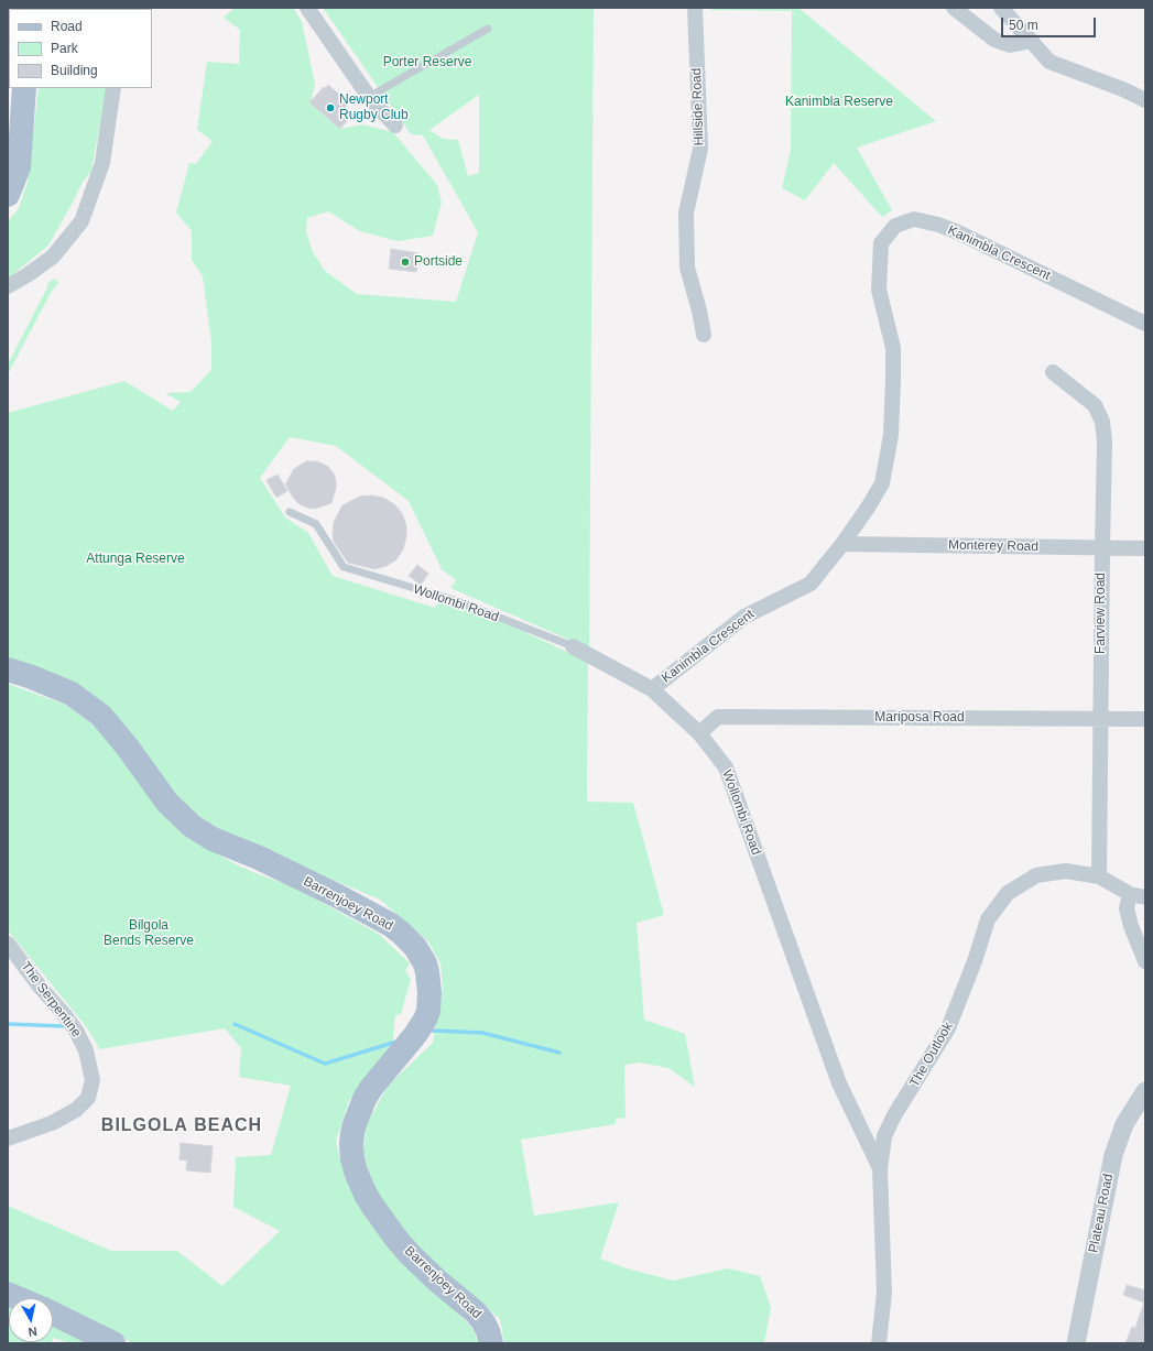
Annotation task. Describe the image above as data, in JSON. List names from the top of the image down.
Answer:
{
  "streets": {
    "main road": ["Barrenjoey Road"],
    "street": [
      "Hillside Road",
      "Kanimbla Crescent",
      "Monterey Road",
      "Wollombi Road",
      "Farview Road",
      "Mariposa Road",
      "The Serpentine",
      "The Outlook",
      "Plateau Road"
    ]
  },
  "crossings": [
    ["Kanimbla Crescent", "Monterey Road"],
    ["Kanimbla Crescent", "Wollombi Road"],
    ["Monterey Road", "Farview Road"],
    ["Wollombi Road", "Mariposa Road"],
    ["Wollombi Road", "The Outlook"],
    ["Farview Road", "Mariposa Road"],
    ["Farview Road", "The Outlook"]
  ],
  "districts": ["BILGOLA BEACH"],
  "parks": [
    "Porter Reserve",
    "Kanimbla Reserve",
    "Attunga Reserve",
    "Bilgola Bends Reserve"
  ],
  "places": ["Newport Rugby Club", "Portside"],
  "legend": ["Road", "Park", "Building"],
  "scale_bar": "50 m",
  "north": "bottom"
}
